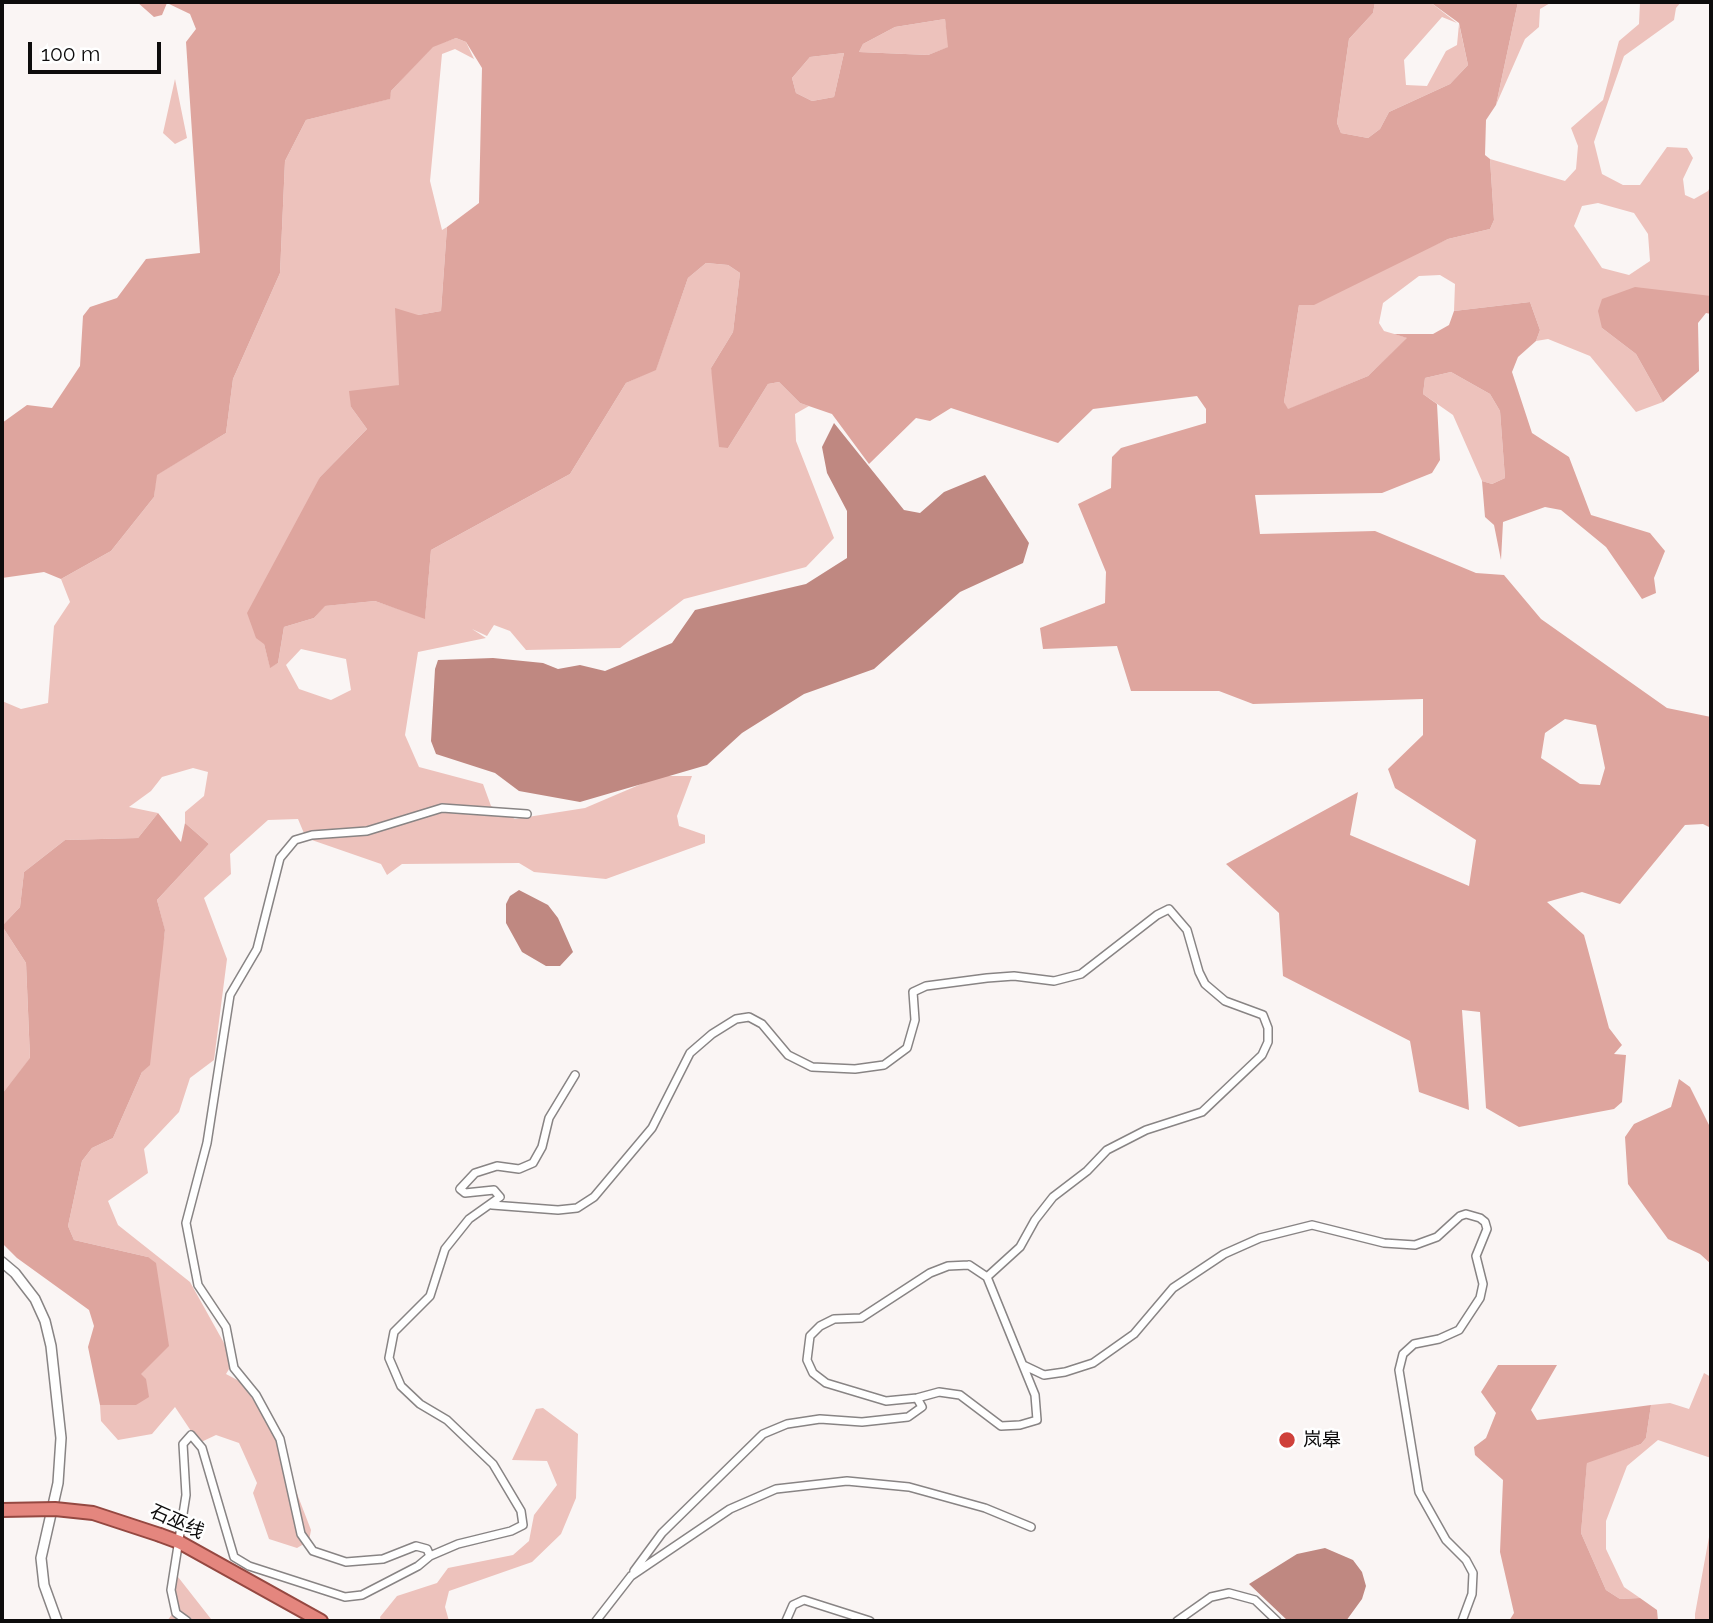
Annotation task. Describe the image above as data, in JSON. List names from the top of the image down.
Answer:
{
  "streets": {
    "highway": ["石巫线"]
  },
  "places": ["岚皋"],
  "scale_bar": "100 m"
}
